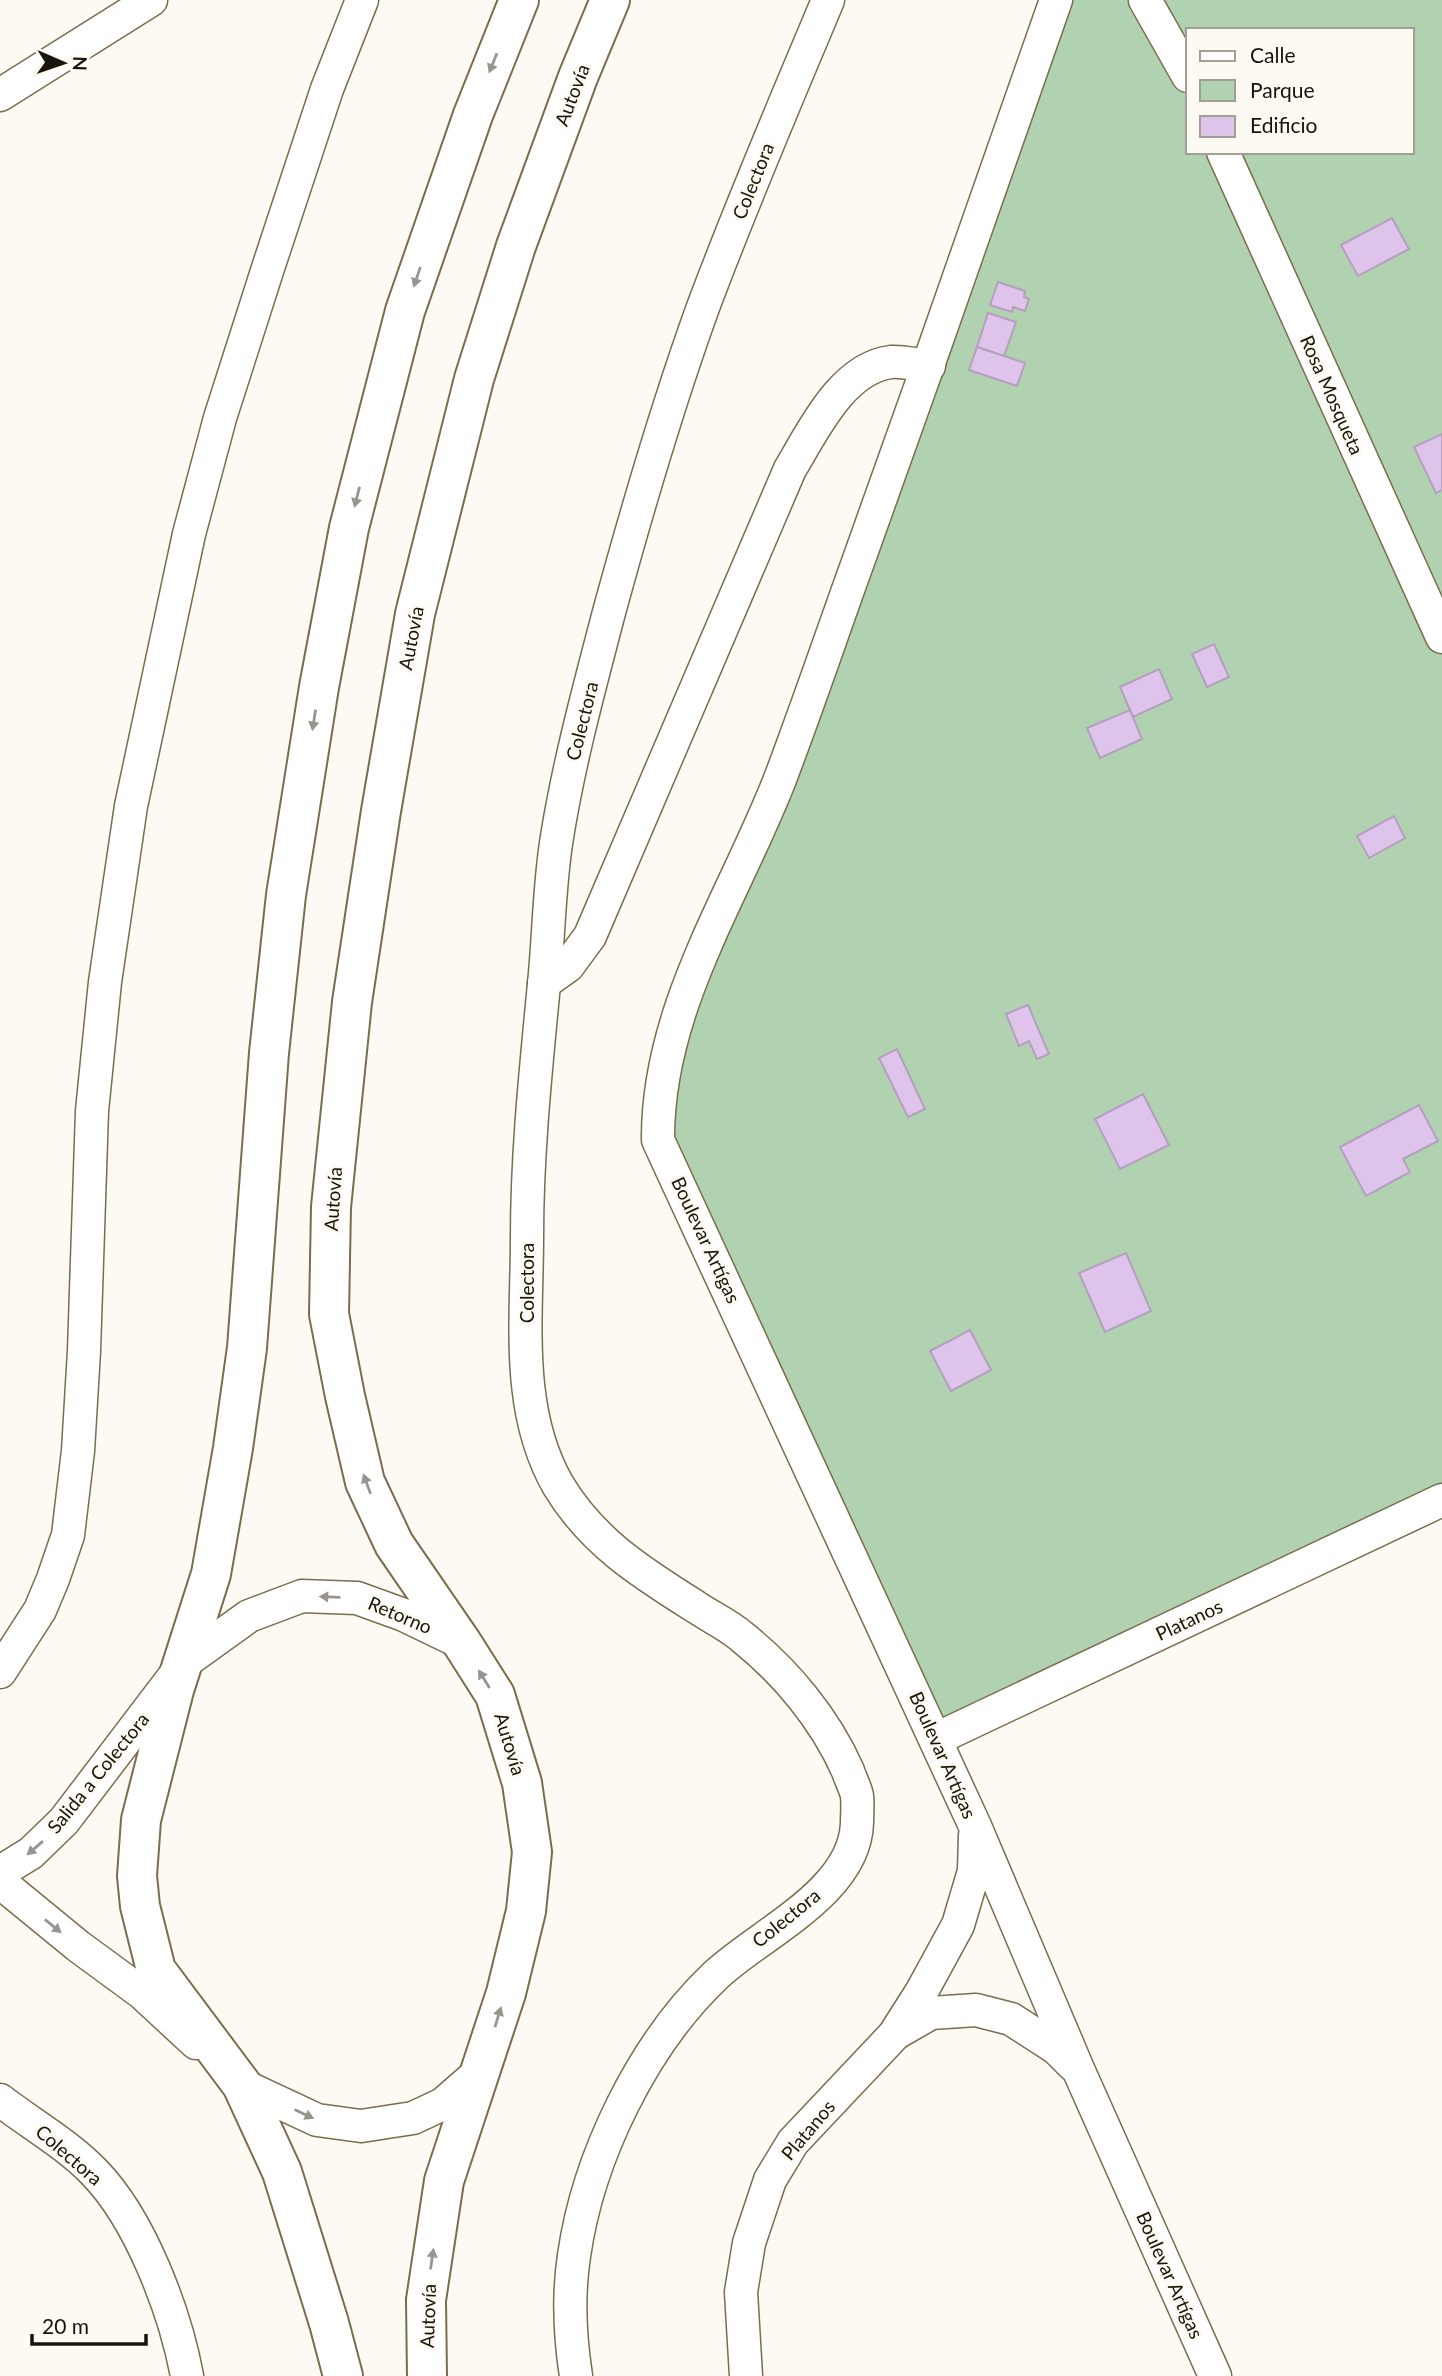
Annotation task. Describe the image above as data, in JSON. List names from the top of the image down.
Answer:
{
  "streets": {
    "street": [
      "Autovía",
      "Colectora",
      "Rosa Mosqueta",
      "Boulevar Artígas",
      "Retorno",
      "Platanos",
      "Salida a Colectora"
    ]
  },
  "crossings": [
    ["Autovía", "Retorno"],
    ["Boulevar Artígas", "Platanos"],
    ["Retorno", "Salida a Colectora"]
  ],
  "one_way": ["Retorno", "Salida a Colectora"],
  "legend": ["Calle", "Parque", "Edificio"],
  "scale_bar": "20 m",
  "north": "right"
}
